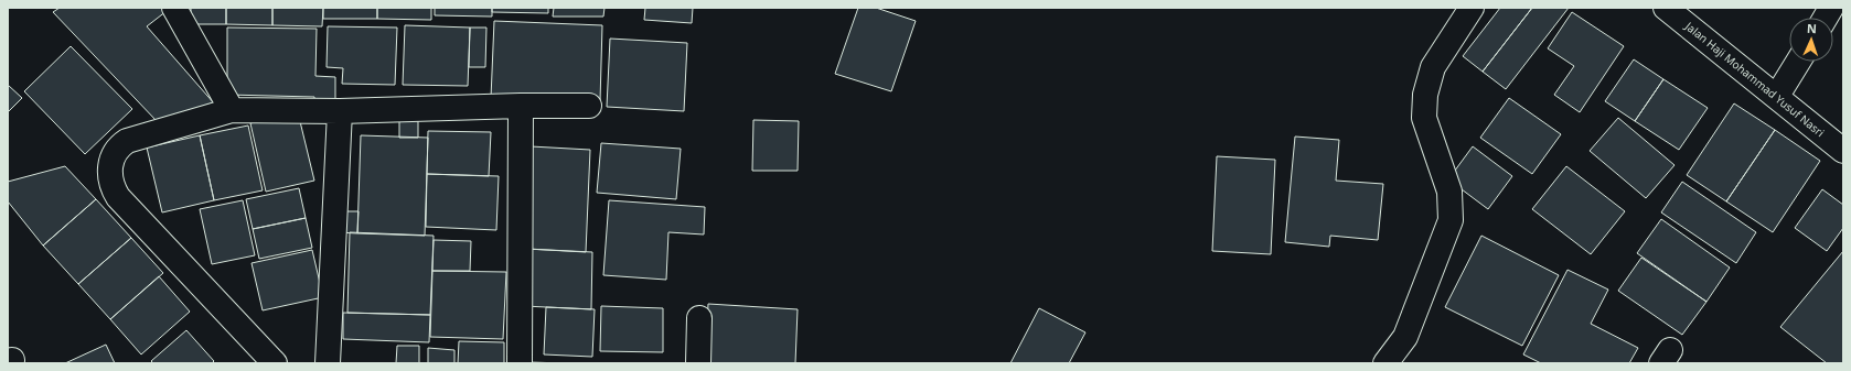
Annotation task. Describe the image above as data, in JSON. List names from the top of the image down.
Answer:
{
  "streets": {
    "street": ["Jalan Haji Mohammad Yusuf Nasri"]
  },
  "north": "top"
}
